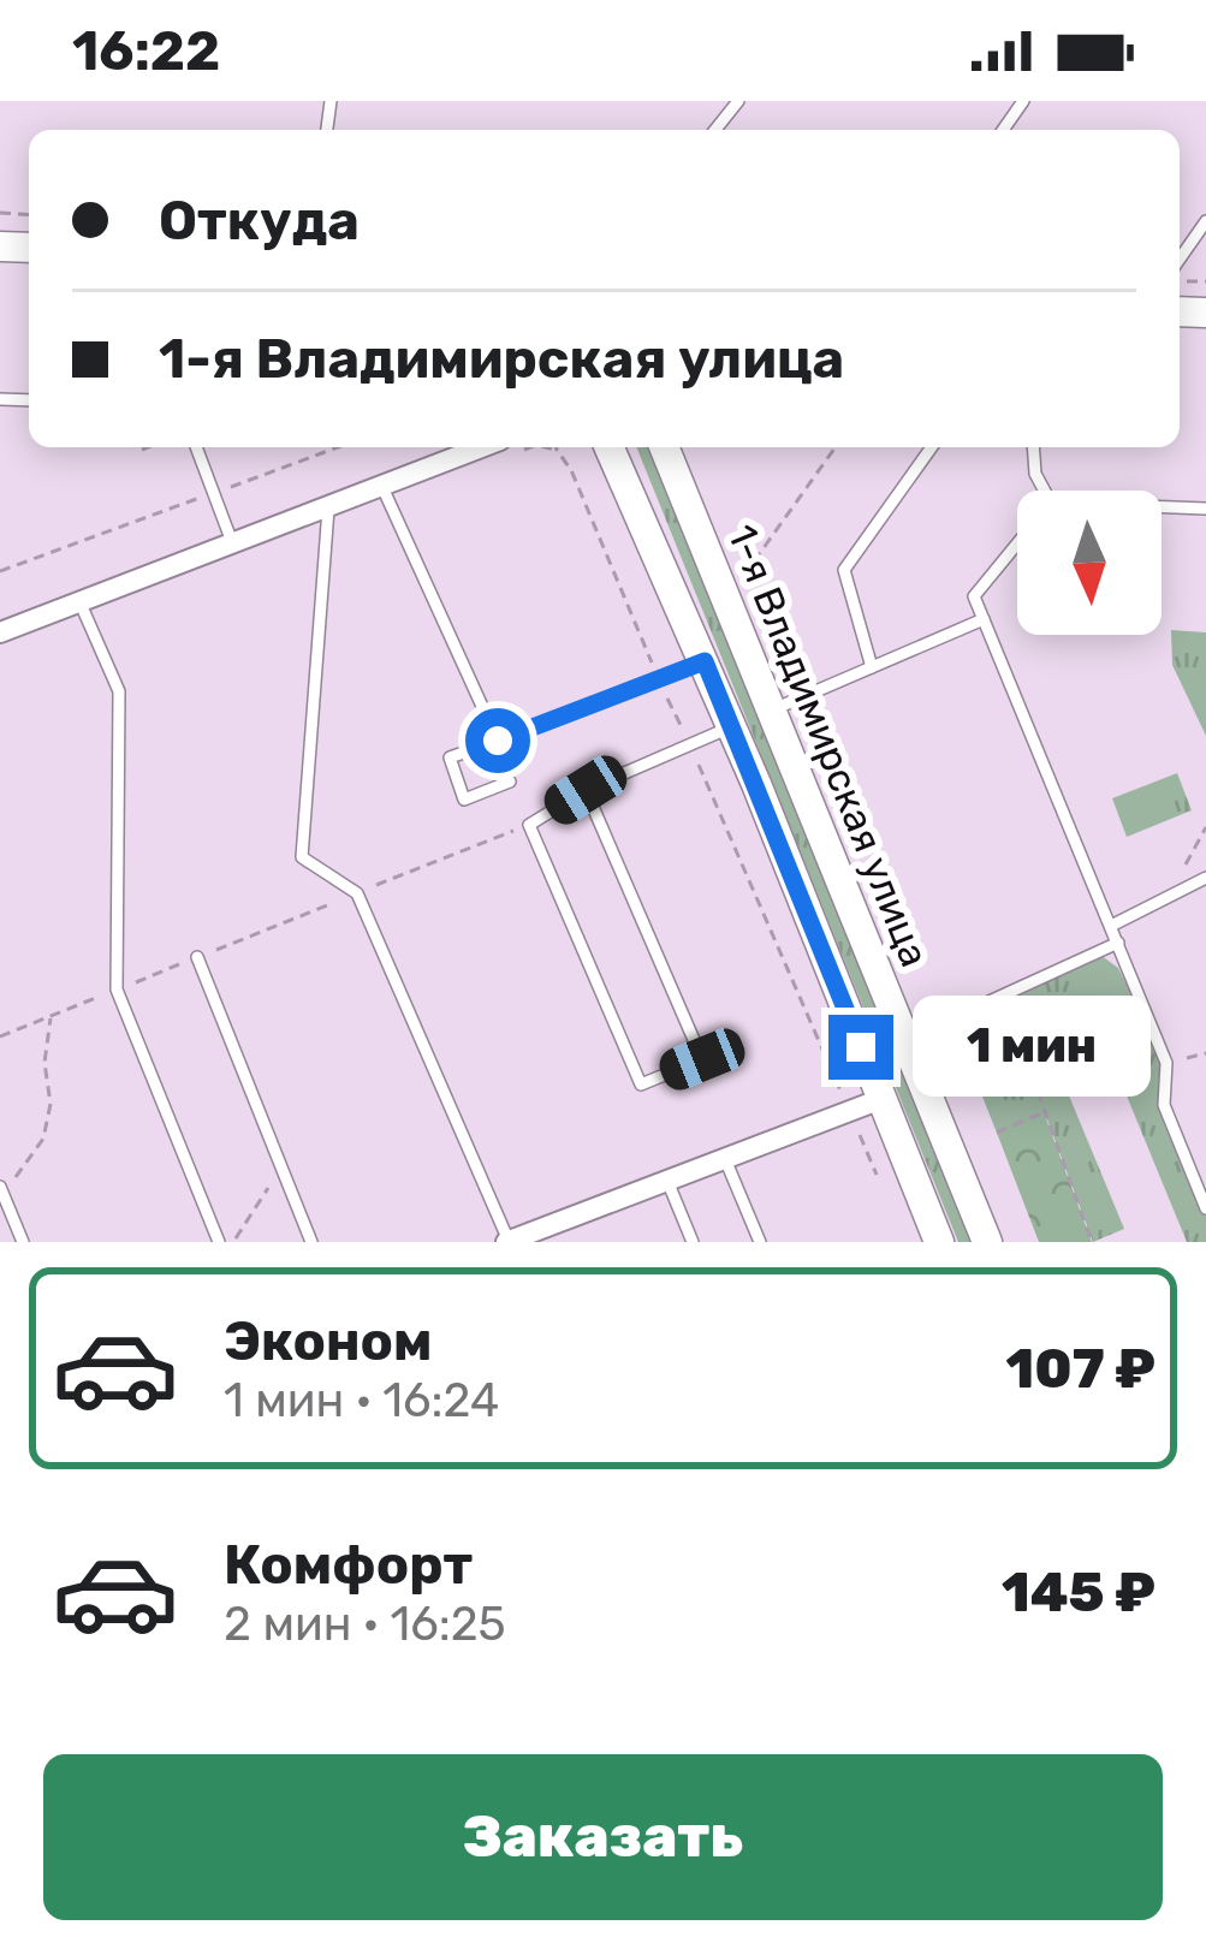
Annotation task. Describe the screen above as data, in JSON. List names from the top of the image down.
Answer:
{
  "streets": {
    "main road": ["1-я Владимирская улица"]
  },
  "north": "bottom",
  "page": {
    "status": "16:22",
    "banner": ["Откуда", "1-я Владимирская улица"],
    "bubble": "1 мин",
    "list": [
      {
        "name": "Эконом",
        "note": "1 мин · 16:24",
        "value": "107 ₽"
      },
      {
        "name": "Комфорт",
        "note": "2 мин · 16:25",
        "value": "145 ₽"
      }
    ],
    "buttons": "Заказать"
  }
}
